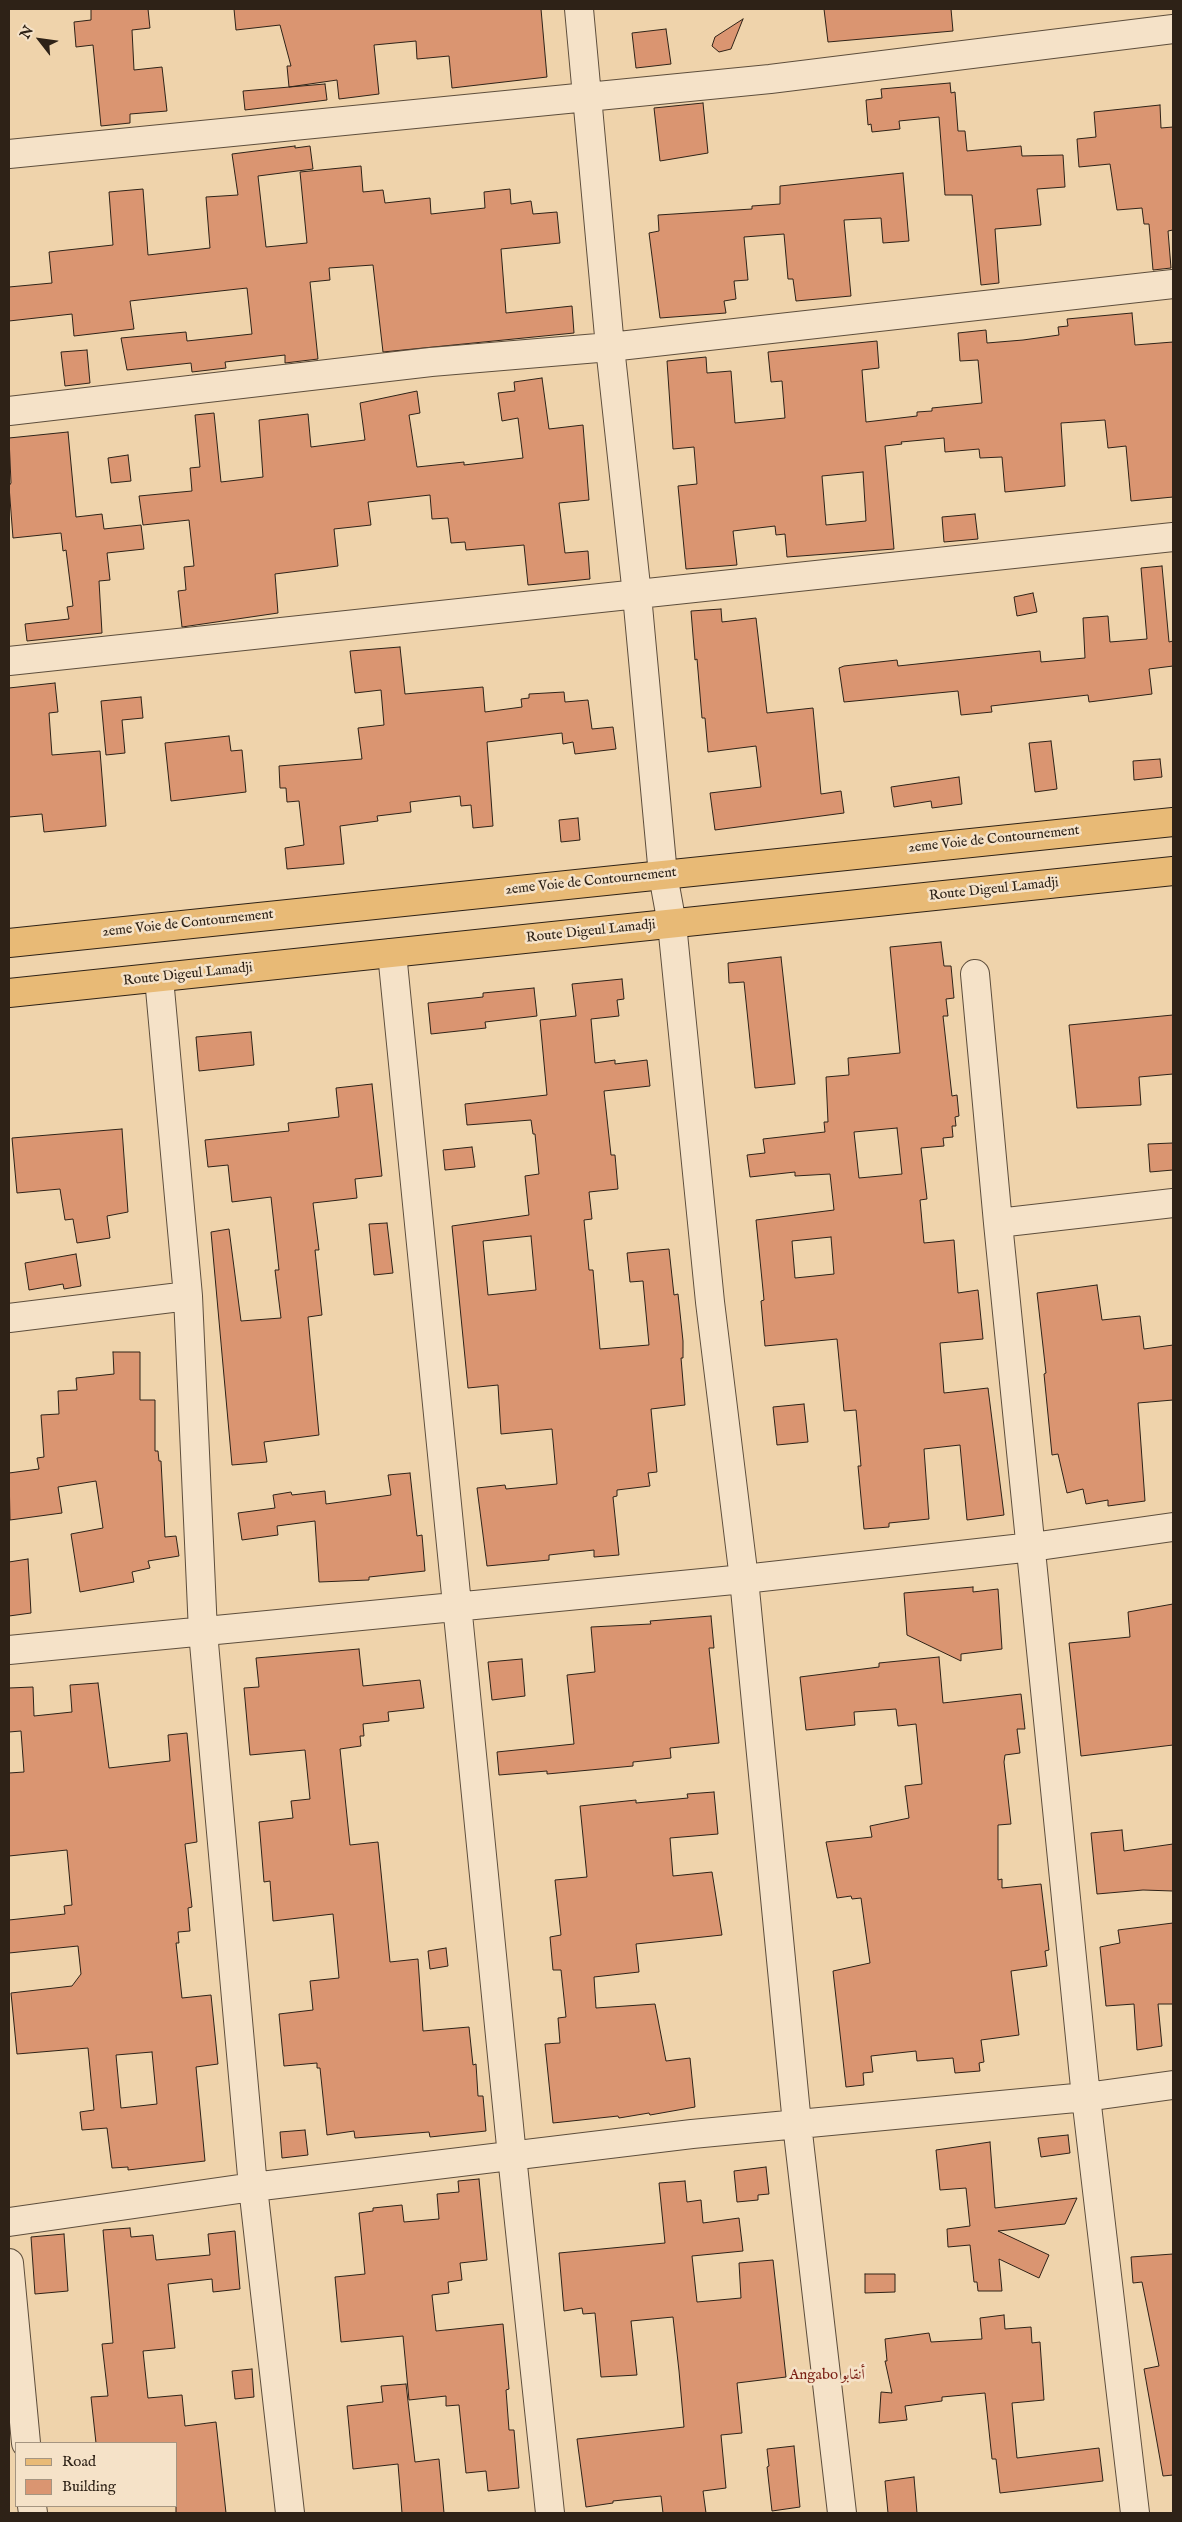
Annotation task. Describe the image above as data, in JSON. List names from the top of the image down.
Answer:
{
  "streets": {
    "main road": ["2eme Voie de Contournement", "Route Digeul Lamadji"]
  },
  "districts": ["Angabo أنقابو"],
  "legend": ["Road", "Building"],
  "north": "top left"
}
